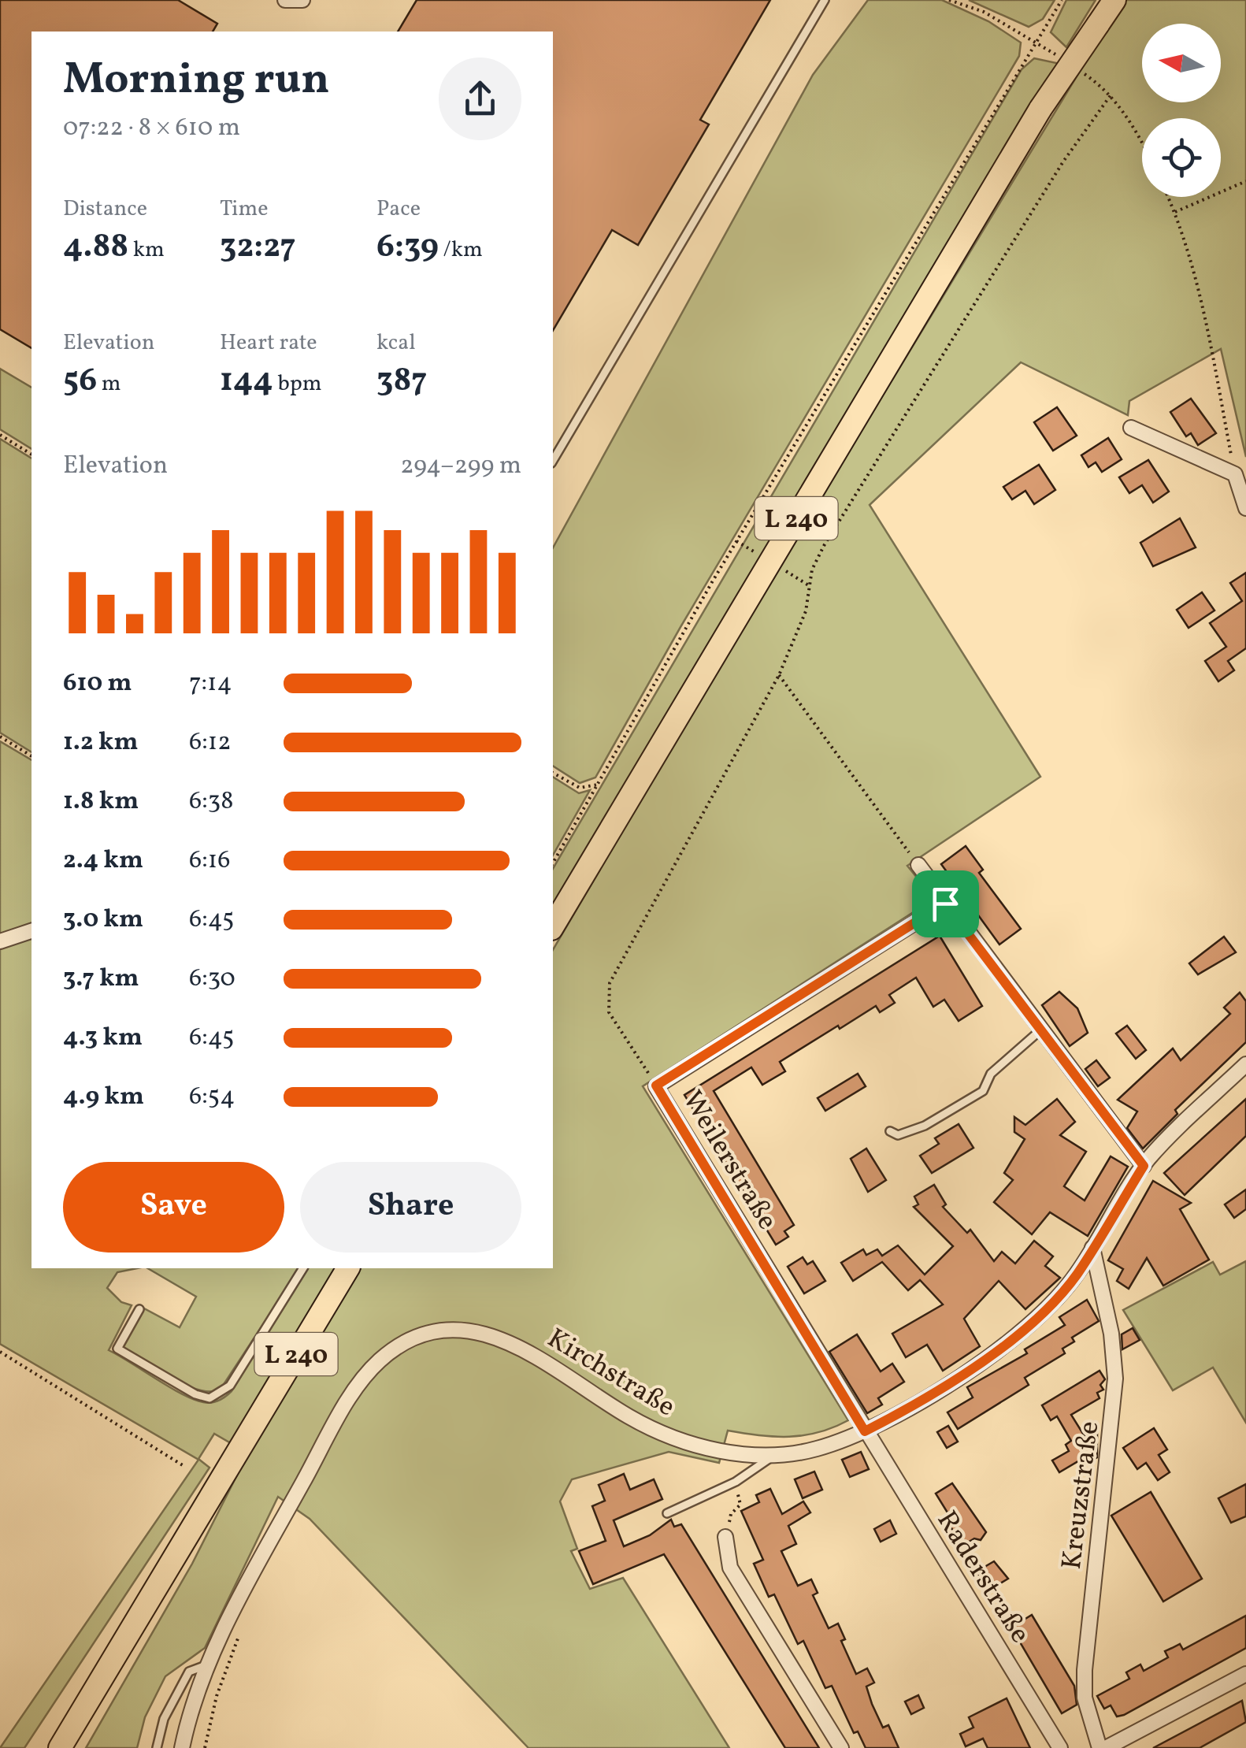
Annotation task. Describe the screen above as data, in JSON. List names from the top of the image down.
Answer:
{
  "streets": {
    "main road": ["L 240"],
    "street": [
      "Weilerstraße",
      "Kirchstraße",
      "Kreuzstraße",
      "Raderstraße"
    ]
  },
  "crossings": [
    ["Weilerstraße", "Kirchstraße"],
    ["Weilerstraße", "Raderstraße"],
    ["Kirchstraße", "Kreuzstraße"],
    ["Kirchstraße", "Raderstraße"]
  ],
  "north": "left",
  "page": {
    "heading": ["Morning run", "07:22 · 8 × 610 m"],
    "stats": [
      ["Distance", "4.88 km"],
      ["Time", "32:27"],
      ["Pace", "6:39 /km"],
      ["Elevation", "56 m"],
      ["Heart rate", "144 bpm"],
      ["kcal", "387"]
    ],
    "chart": ["Elevation", "294–299 m"],
    "list": [
      {
        "name": "610 m",
        "note": "7:14"
      },
      {
        "name": "1.2 km",
        "note": "6:12"
      },
      {
        "name": "1.8 km",
        "note": "6:38"
      },
      {
        "name": "2.4 km",
        "note": "6:16"
      },
      {
        "name": "3.0 km",
        "note": "6:45"
      },
      {
        "name": "3.7 km",
        "note": "6:30"
      },
      {
        "name": "4.3 km",
        "note": "6:45"
      },
      {
        "name": "4.9 km",
        "note": "6:54"
      }
    ],
    "buttons": ["Save", "Share"]
  }
}
